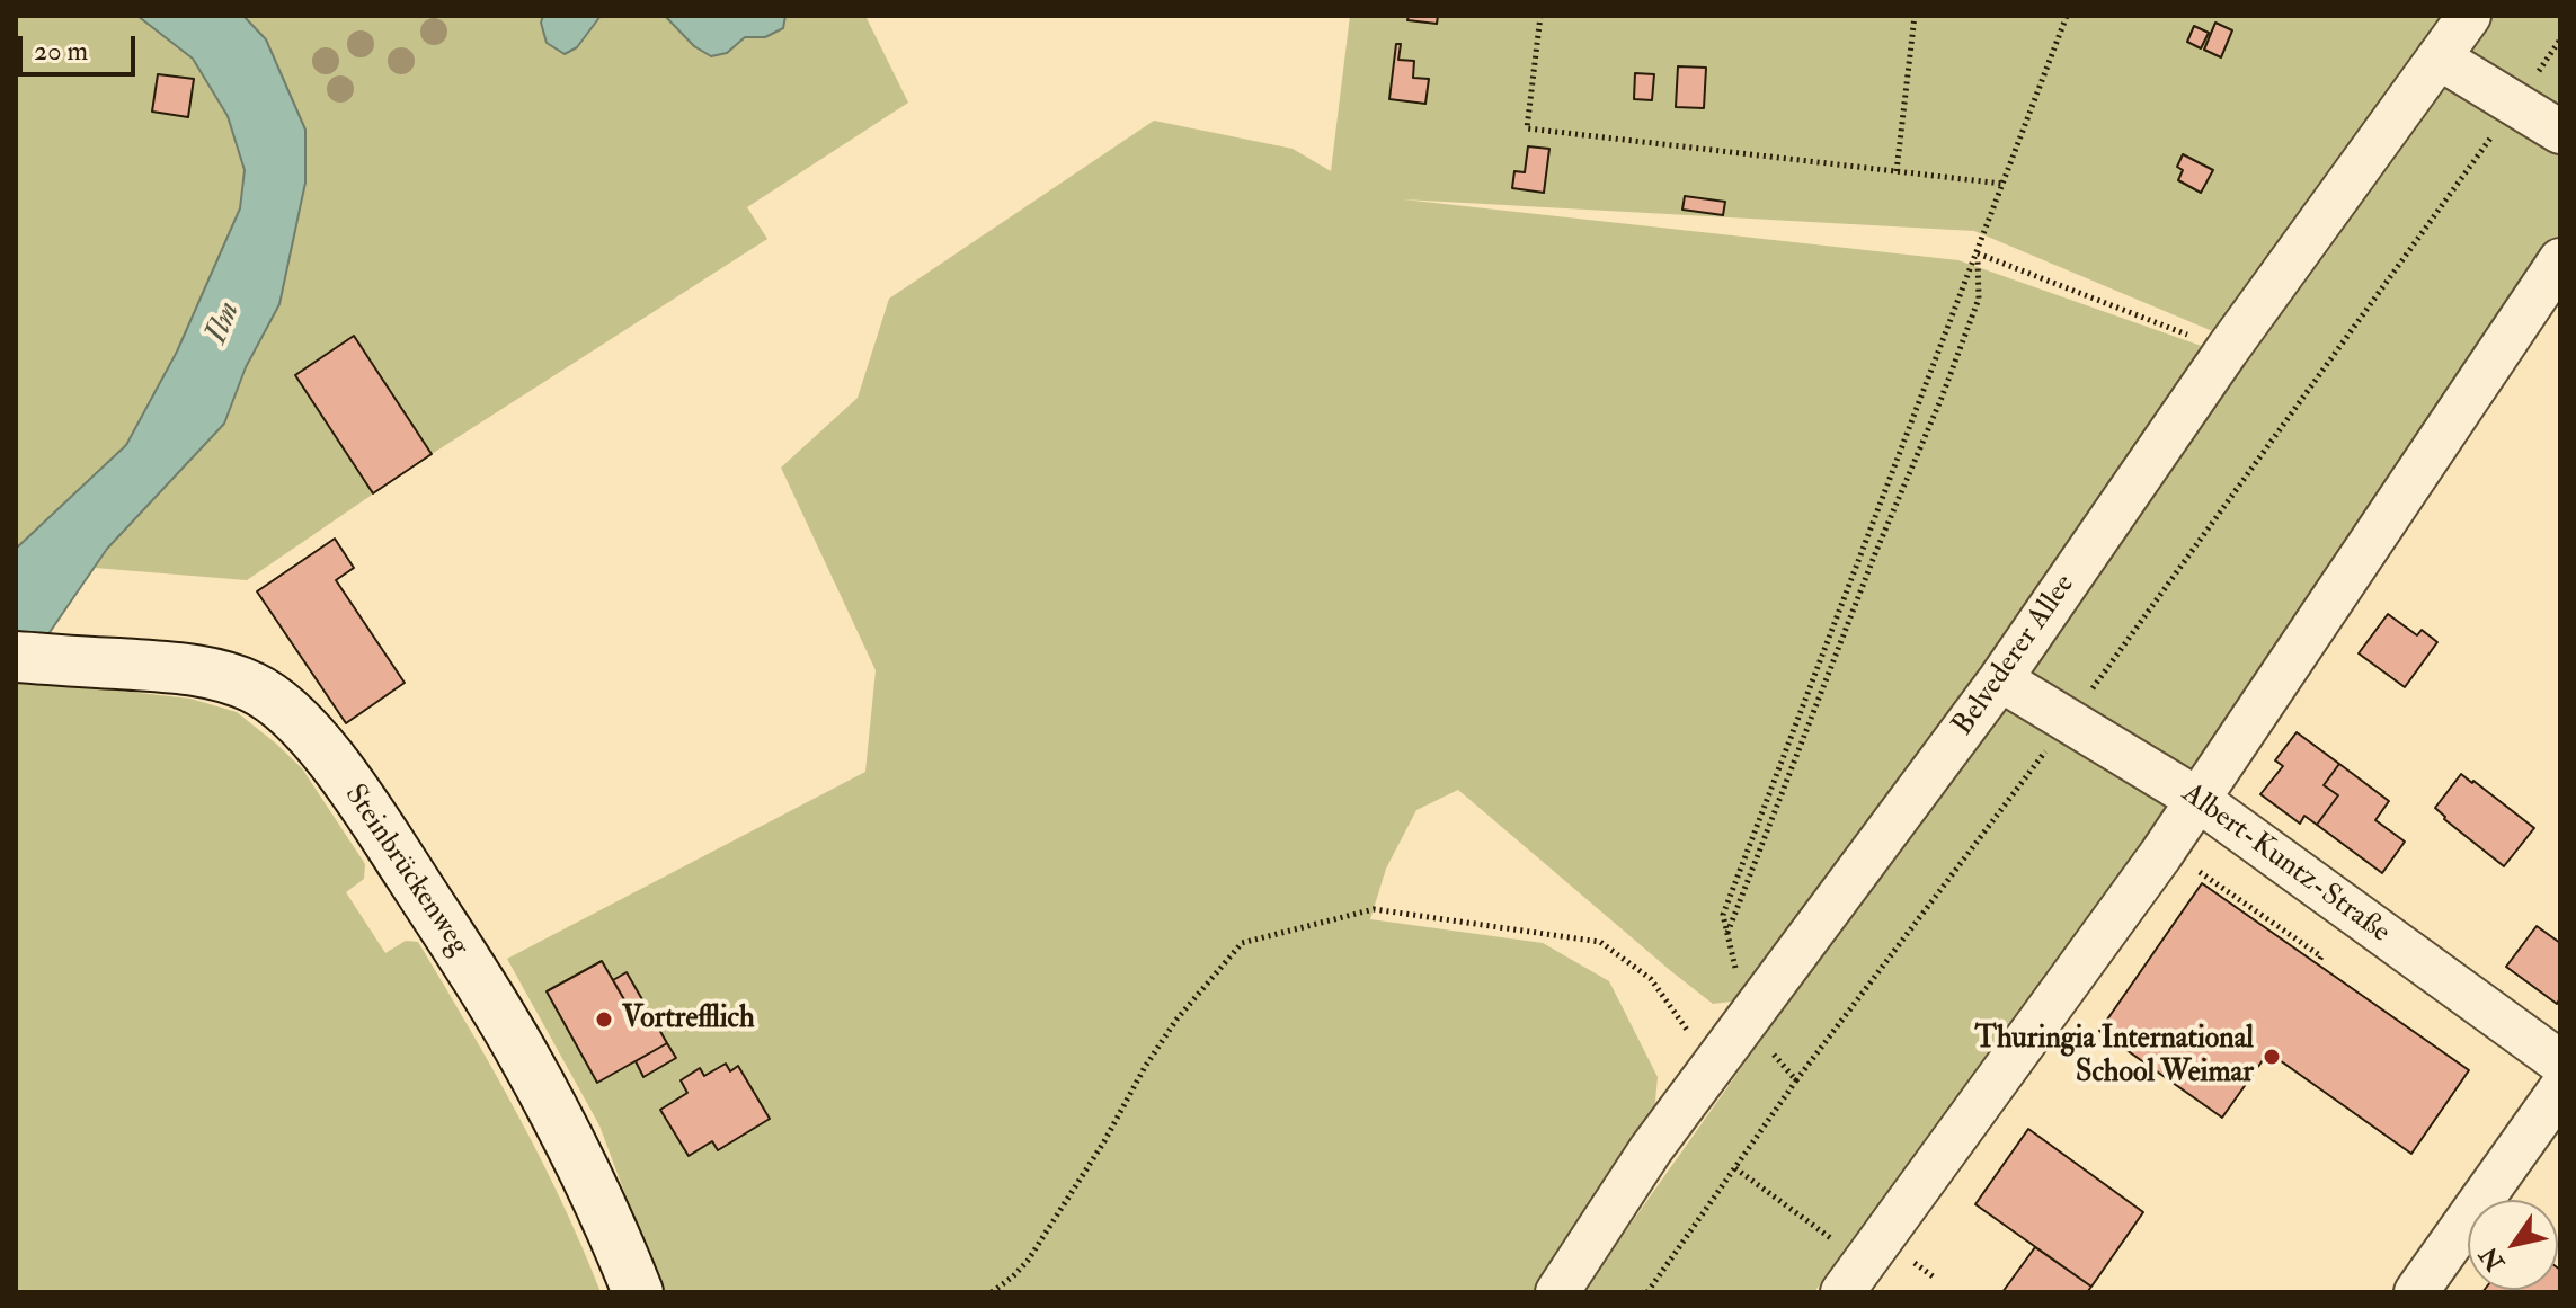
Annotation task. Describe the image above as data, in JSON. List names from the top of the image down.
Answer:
{
  "streets": {
    "street": ["Belvederer Allee", "Albert-Kuntz-Straße", "Steinbrückenweg"]
  },
  "crossings": [
    ["Belvederer Allee", "Albert-Kuntz-Straße"]
  ],
  "water": ["Ilm"],
  "places": ["Vortrefflich", "Thuringia International School Weimar"],
  "scale_bar": "20 m",
  "north": "bottom left"
}
